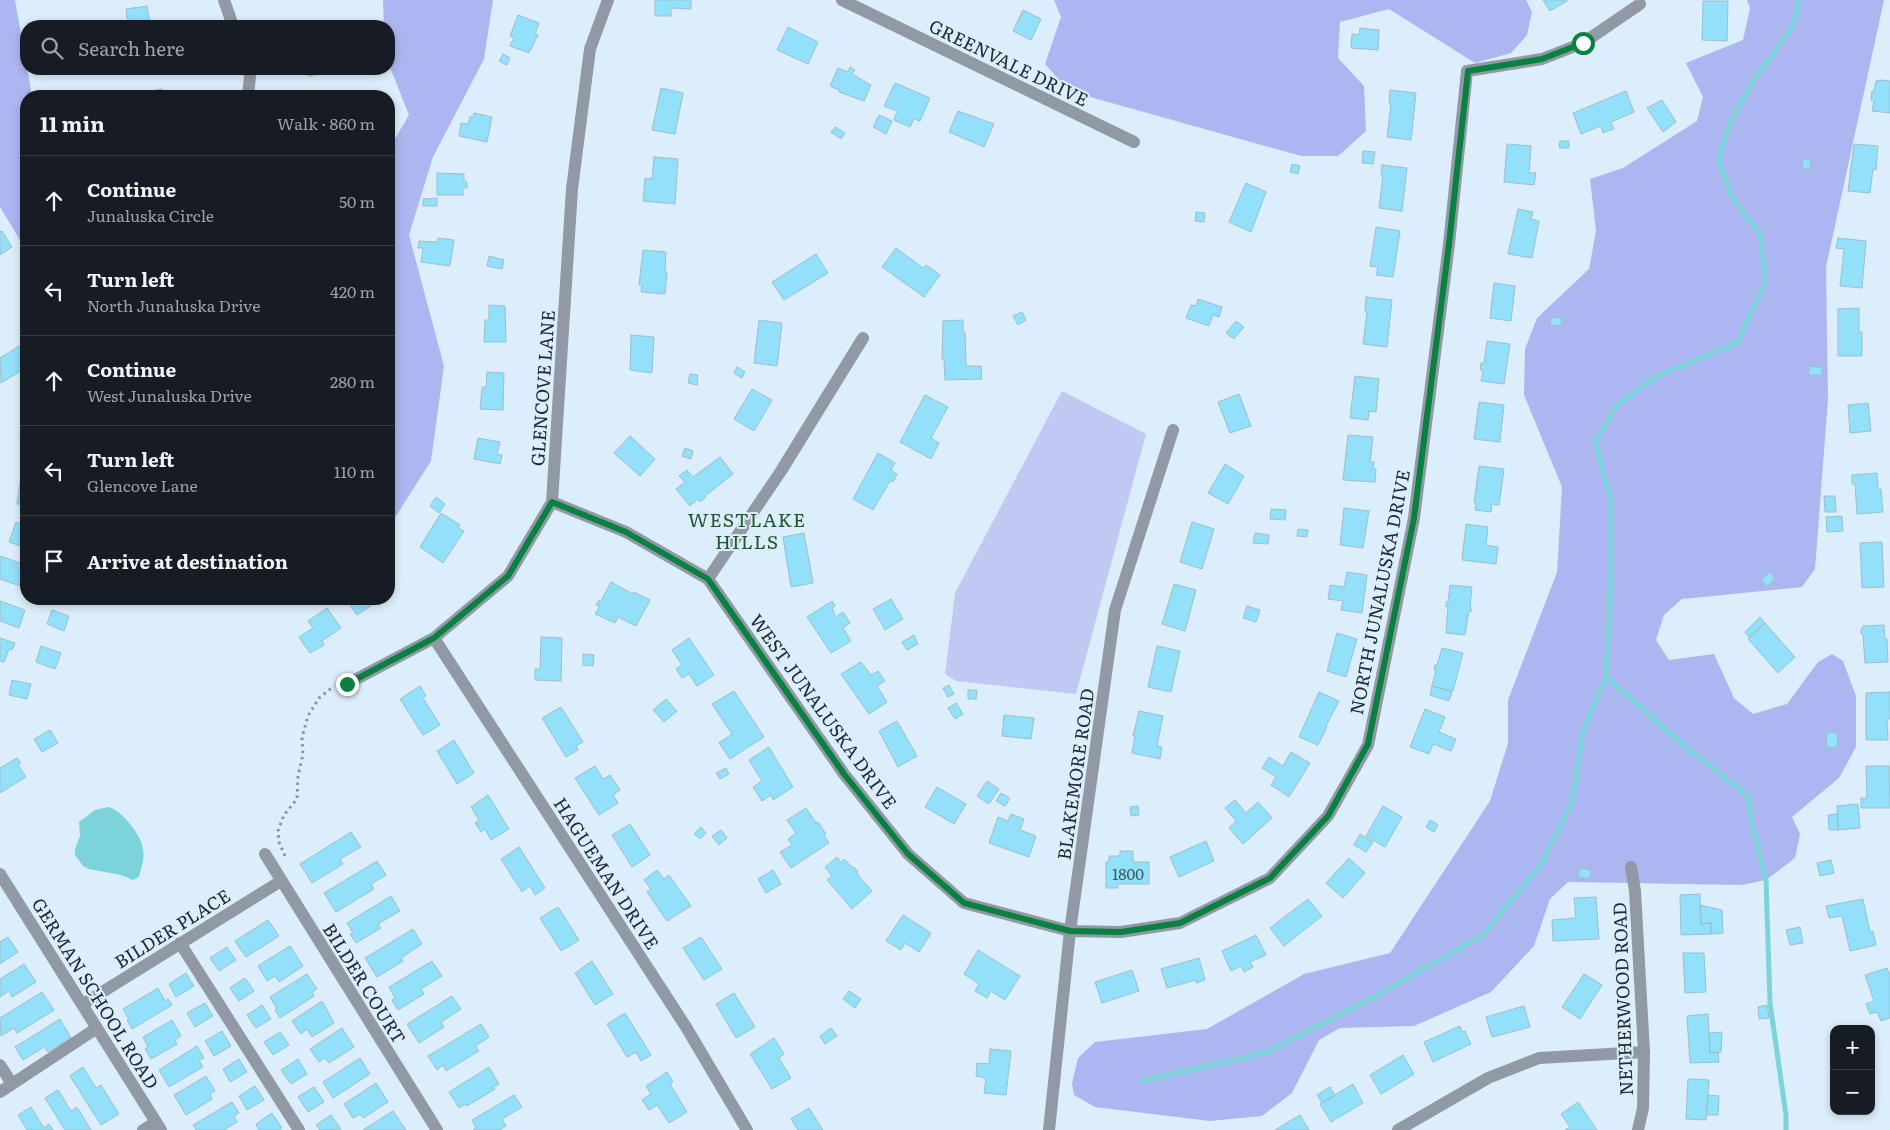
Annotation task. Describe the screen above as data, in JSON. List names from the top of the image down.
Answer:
{
  "streets": {
    "street": [
      "GREENVALE DRIVE",
      "GLENCOVE LANE",
      "NORTH JUNALUSKA DRIVE",
      "WEST JUNALUSKA DRIVE",
      "BLAKEMORE ROAD",
      "HAGUEMAN DRIVE",
      "BILDER PLACE",
      "BILDER COURT",
      "GERMAN SCHOOL ROAD",
      "NETHERWOOD ROAD"
    ]
  },
  "crossings": [
    ["GLENCOVE LANE", "WEST JUNALUSKA DRIVE"],
    ["GLENCOVE LANE", "HAGUEMAN DRIVE"],
    ["NORTH JUNALUSKA DRIVE", "WEST JUNALUSKA DRIVE"],
    ["NORTH JUNALUSKA DRIVE", "BLAKEMORE ROAD"],
    ["WEST JUNALUSKA DRIVE", "BLAKEMORE ROAD"],
    ["BILDER PLACE", "BILDER COURT"],
    ["BILDER PLACE", "GERMAN SCHOOL ROAD"]
  ],
  "districts": ["WESTLAKE HILLS"],
  "house_numbers": ["1800"],
  "page": {
    "search": "Search here",
    "heading": ["11 min", "Walk · 860 m"],
    "list": [
      ["Continue", "Junaluska Circle", "50 m"],
      ["Turn left", "North Junaluska Drive", "420 m"],
      ["Continue", "West Junaluska Drive", "280 m"],
      ["Turn left", "Glencove Lane", "110 m"],
      "Arrive at destination"
    ],
    "map_buttons": ["+", "−"]
  }
}
